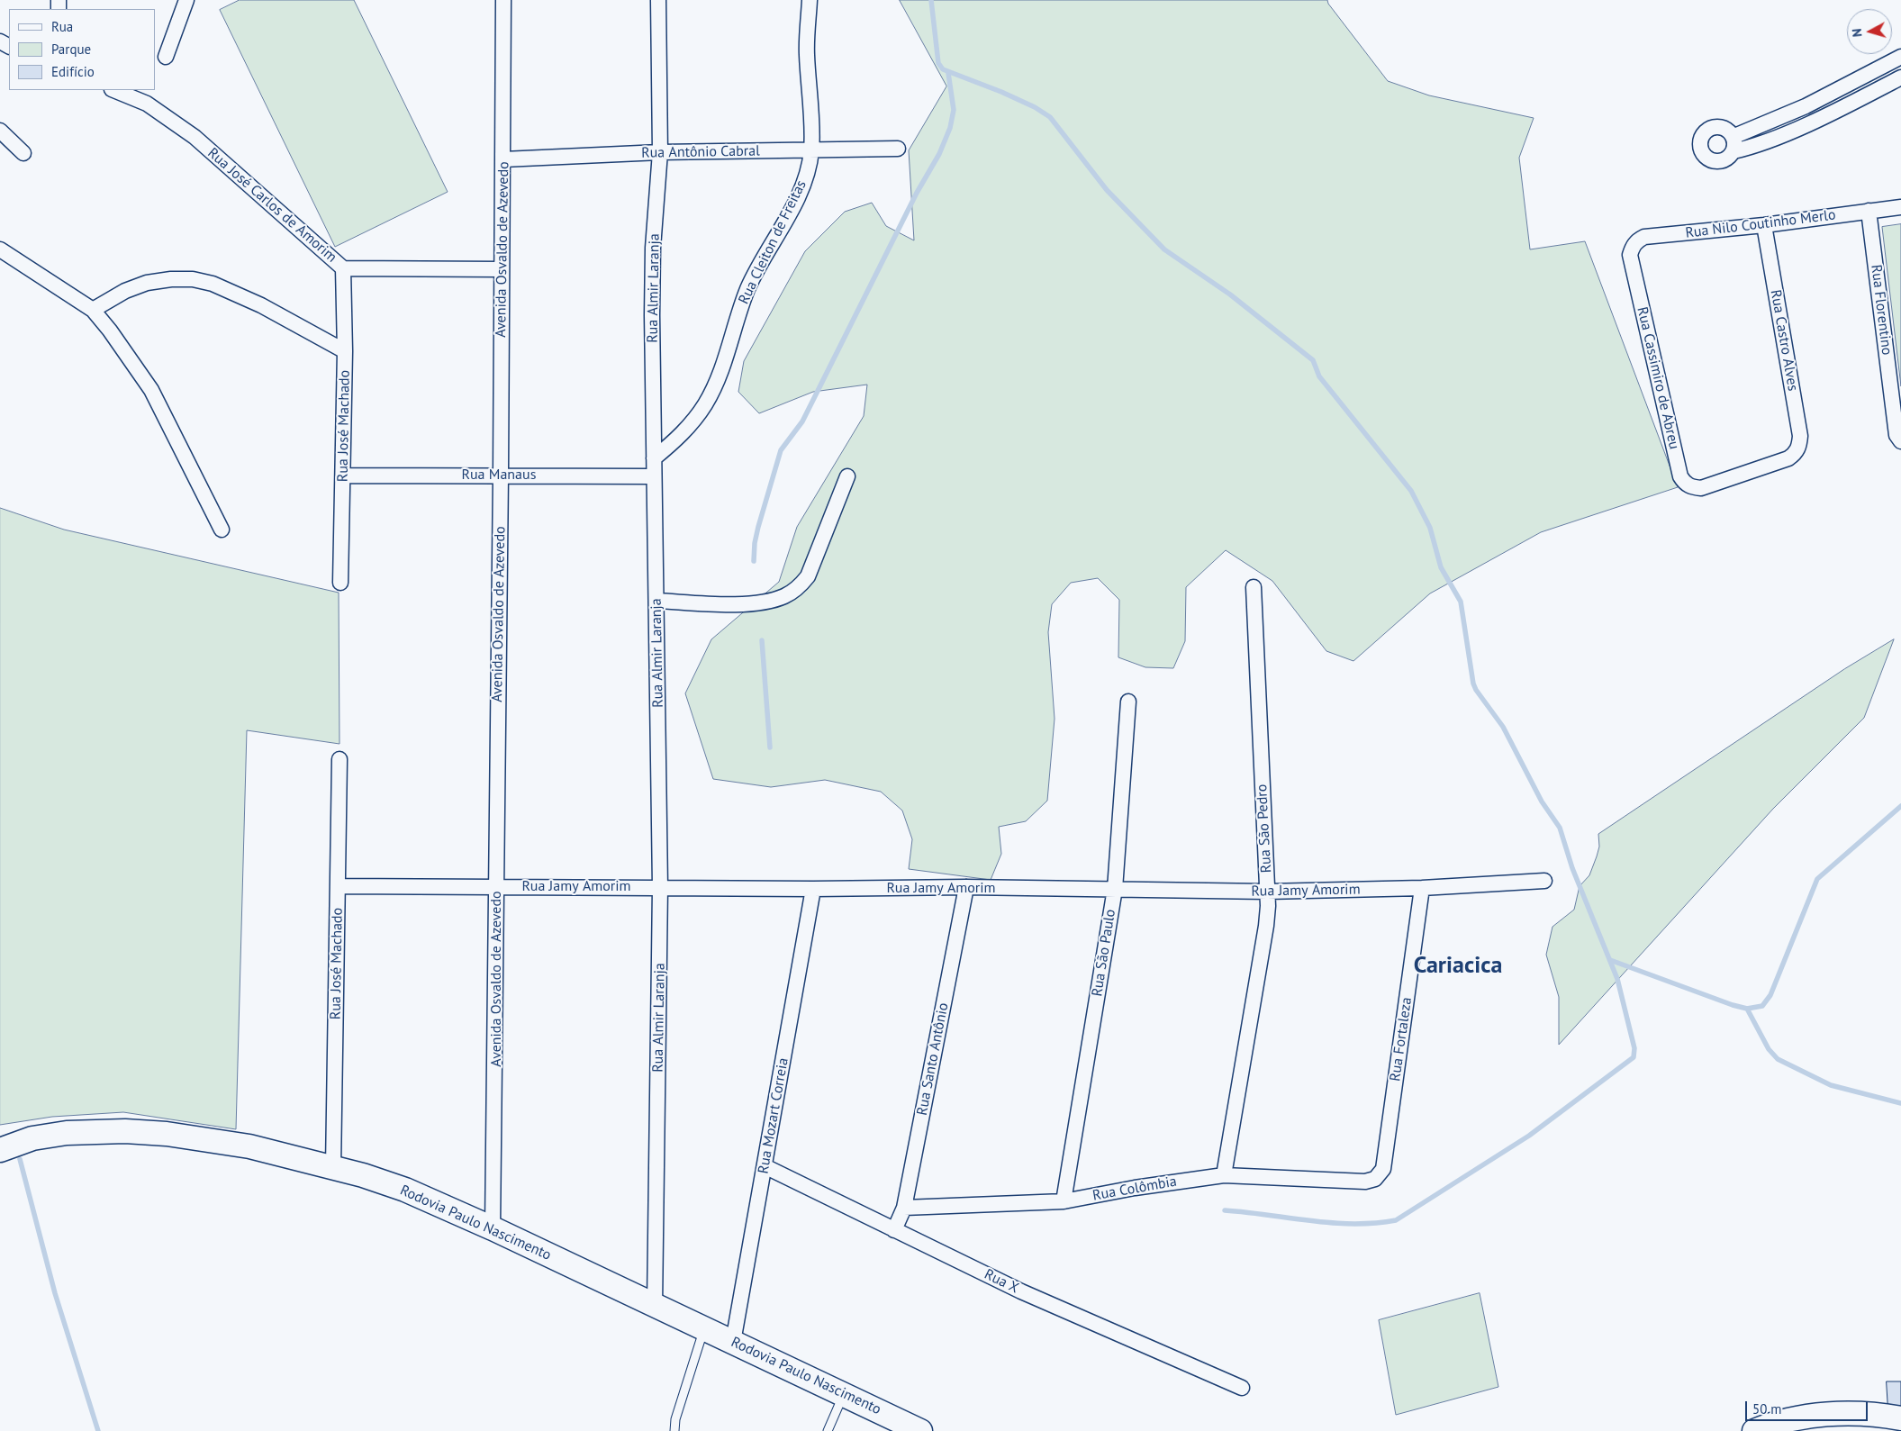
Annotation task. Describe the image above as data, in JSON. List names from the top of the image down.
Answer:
{
  "streets": {
    "main road": ["Rodovia Paulo Nascimento"],
    "street": [
      "Rua Antônio Cabral",
      "Rua José Carlos de Amorim",
      "Rua Nilo Coutinho Merlo",
      "Rua Cleiton de Freitas",
      "Avenida Osvaldo de Azevedo",
      "Rua Almir Laranja",
      "Rua Florentino",
      "Rua Castro Alves",
      "Rua Cassimiro de Abreu",
      "Rua José Machado",
      "Rua Manaus",
      "Rua São Pedro",
      "Rua Jamy Amorim",
      "Rua São Paulo",
      "Rua Fortaleza",
      "Rua Santo Antônio",
      "Rua Mozart Correia",
      "Rua Colômbia",
      "Rua X"
    ]
  },
  "crossings": [
    ["Rua Antônio Cabral", "Rua Cleiton de Freitas"],
    ["Rua Antônio Cabral", "Avenida Osvaldo de Azevedo"],
    ["Rua Antônio Cabral", "Rua Almir Laranja"],
    ["Rua José Carlos de Amorim", "Avenida Osvaldo de Azevedo"],
    ["Rua José Carlos de Amorim", "Rua José Machado"],
    ["Rua Nilo Coutinho Merlo", "Rua Florentino"],
    ["Rua Nilo Coutinho Merlo", "Rua Castro Alves"],
    ["Rua Nilo Coutinho Merlo", "Rua Cassimiro de Abreu"],
    ["Rua Cleiton de Freitas", "Rua Almir Laranja"],
    ["Avenida Osvaldo de Azevedo", "Rua Manaus"],
    ["Avenida Osvaldo de Azevedo", "Rua Jamy Amorim"],
    ["Avenida Osvaldo de Azevedo", "Rodovia Paulo Nascimento"],
    ["Rua Almir Laranja", "Rua Manaus"],
    ["Rua Almir Laranja", "Rua Jamy Amorim"],
    ["Rua Almir Laranja", "Rodovia Paulo Nascimento"],
    ["Rua Castro Alves", "Rua Cassimiro de Abreu"],
    ["Rua José Machado", "Rua Manaus"],
    ["Rua José Machado", "Rua Jamy Amorim"],
    ["Rua José Machado", "Rodovia Paulo Nascimento"],
    ["Rua São Pedro", "Rua Jamy Amorim"],
    ["Rua São Pedro", "Rua Colômbia"],
    ["Rua Jamy Amorim", "Rua São Paulo"],
    ["Rua Jamy Amorim", "Rua Fortaleza"],
    ["Rua Jamy Amorim", "Rua Santo Antônio"],
    ["Rua Jamy Amorim", "Rua Mozart Correia"],
    ["Rua São Paulo", "Rua Colômbia"],
    ["Rua Fortaleza", "Rua Colômbia"],
    ["Rua Santo Antônio", "Rua Colômbia"],
    ["Rua Santo Antônio", "Rua X"],
    ["Rua Mozart Correia", "Rodovia Paulo Nascimento"],
    ["Rua Mozart Correia", "Rua X"]
  ],
  "districts": ["Cariacica"],
  "legend": ["Rua", "Parque", "Edifício"],
  "scale_bar": "50 m",
  "north": "left"
}
